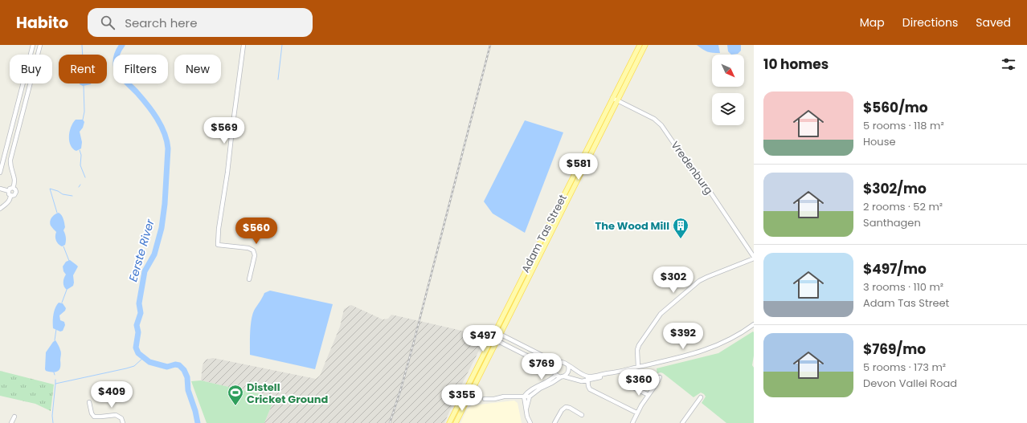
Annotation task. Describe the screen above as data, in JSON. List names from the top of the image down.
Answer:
{
  "streets": {
    "main road": ["Adam Tas Street"],
    "street": ["Vredenburg"]
  },
  "crossings": [
    ["Vredenburg", "Adam Tas Street"]
  ],
  "water": ["Eerste River"],
  "places": {
    "building": ["The Wood Mill"],
    "sports": ["Distell Cricket Ground"]
  },
  "north": "bottom right",
  "page": {
    "header": "Habito",
    "search": "Search here",
    "nav": ["Map", "Directions", "Saved"],
    "heading": "10 homes",
    "chip": [
      "Buy",
      "Rent",
      "Filters",
      "New"
    ],
    "list": [
      {
        "name": "$560/mo",
        "note": "5 rooms · 118 m² · House"
      },
      {
        "name": "$302/mo",
        "note": "2 rooms · 52 m² · Santhagen"
      },
      {
        "name": "$497/mo",
        "note": "3 rooms · 110 m² · Adam Tas Street"
      },
      {
        "name": "$769/mo",
        "note": "5 rooms · 173 m² · Devon Vallei Road"
      }
    ],
    "price": [
      "$569",
      "$581",
      "$560",
      "$302",
      "$392",
      "$497",
      "$769",
      "$360",
      "$409",
      "$355"
    ]
  }
}
